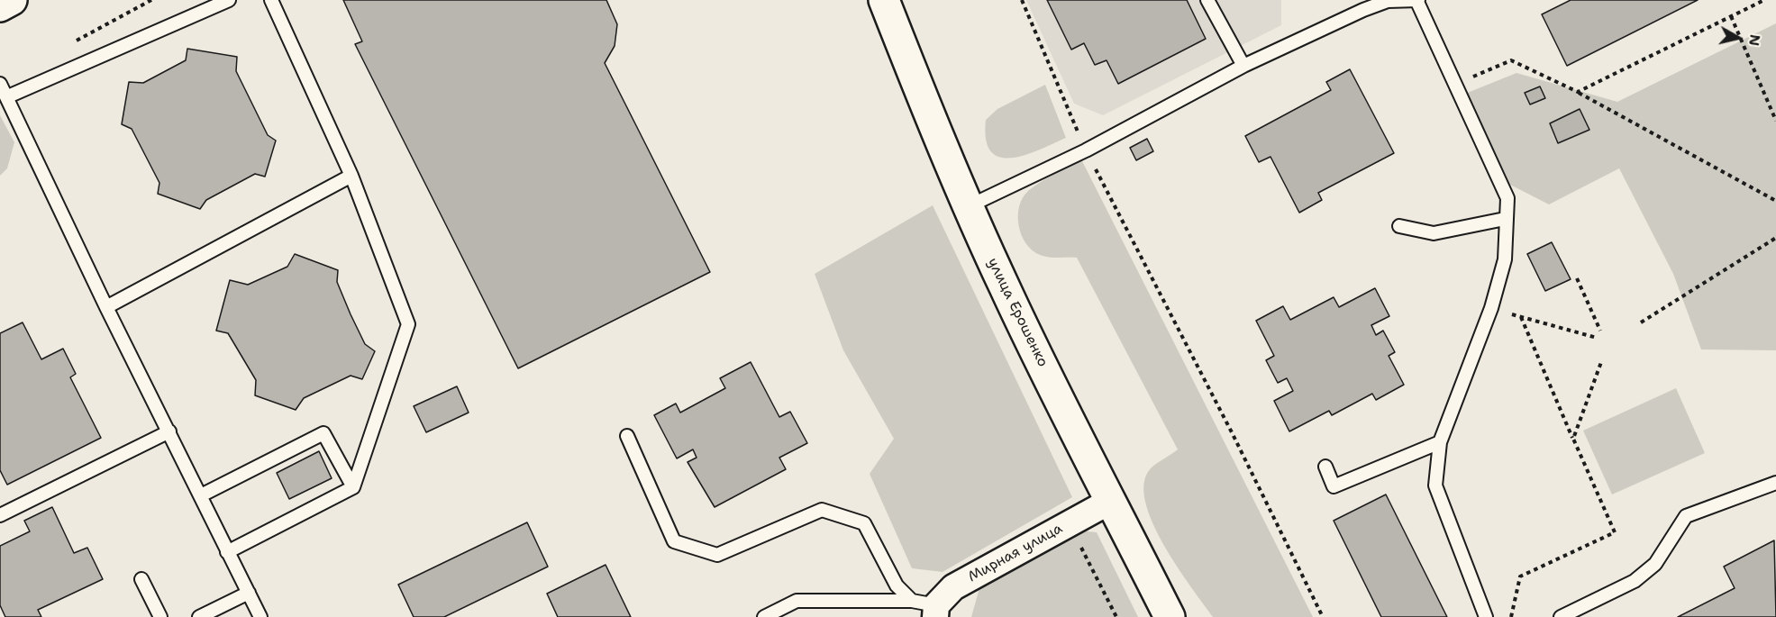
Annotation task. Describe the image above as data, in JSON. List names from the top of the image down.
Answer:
{
  "streets": {
    "main road": ["улица Ерошенко"],
    "street": ["Мирная улица"]
  },
  "crossings": [
    ["улица Ерошенко", "Мирная улица"]
  ],
  "north": "right"
}
